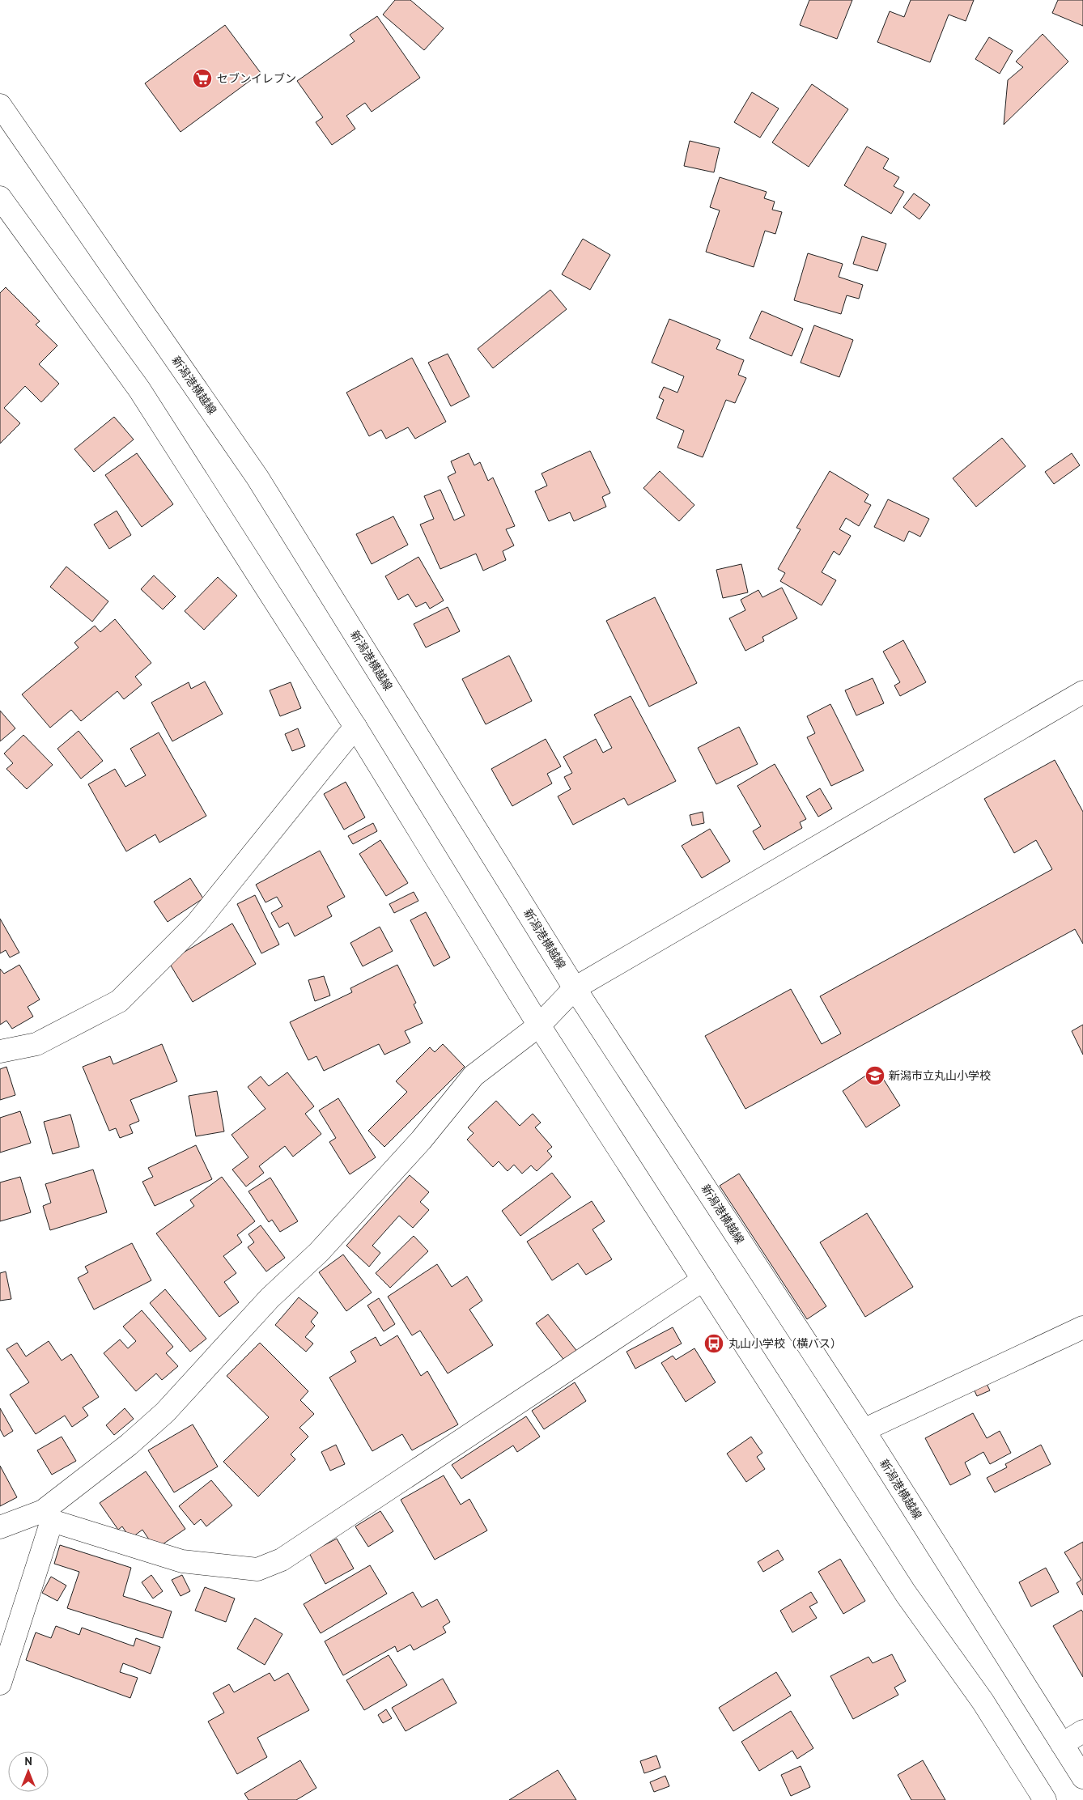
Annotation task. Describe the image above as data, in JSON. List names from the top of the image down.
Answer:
{
  "streets": {
    "main road": ["新潟港横越線"]
  },
  "places": {
    "supermarket": ["セブンイレブン"],
    "school or university": ["新潟市立丸山小学校"],
    "bus stop": ["丸山小学校（横バス）"]
  },
  "north": "top"
}
